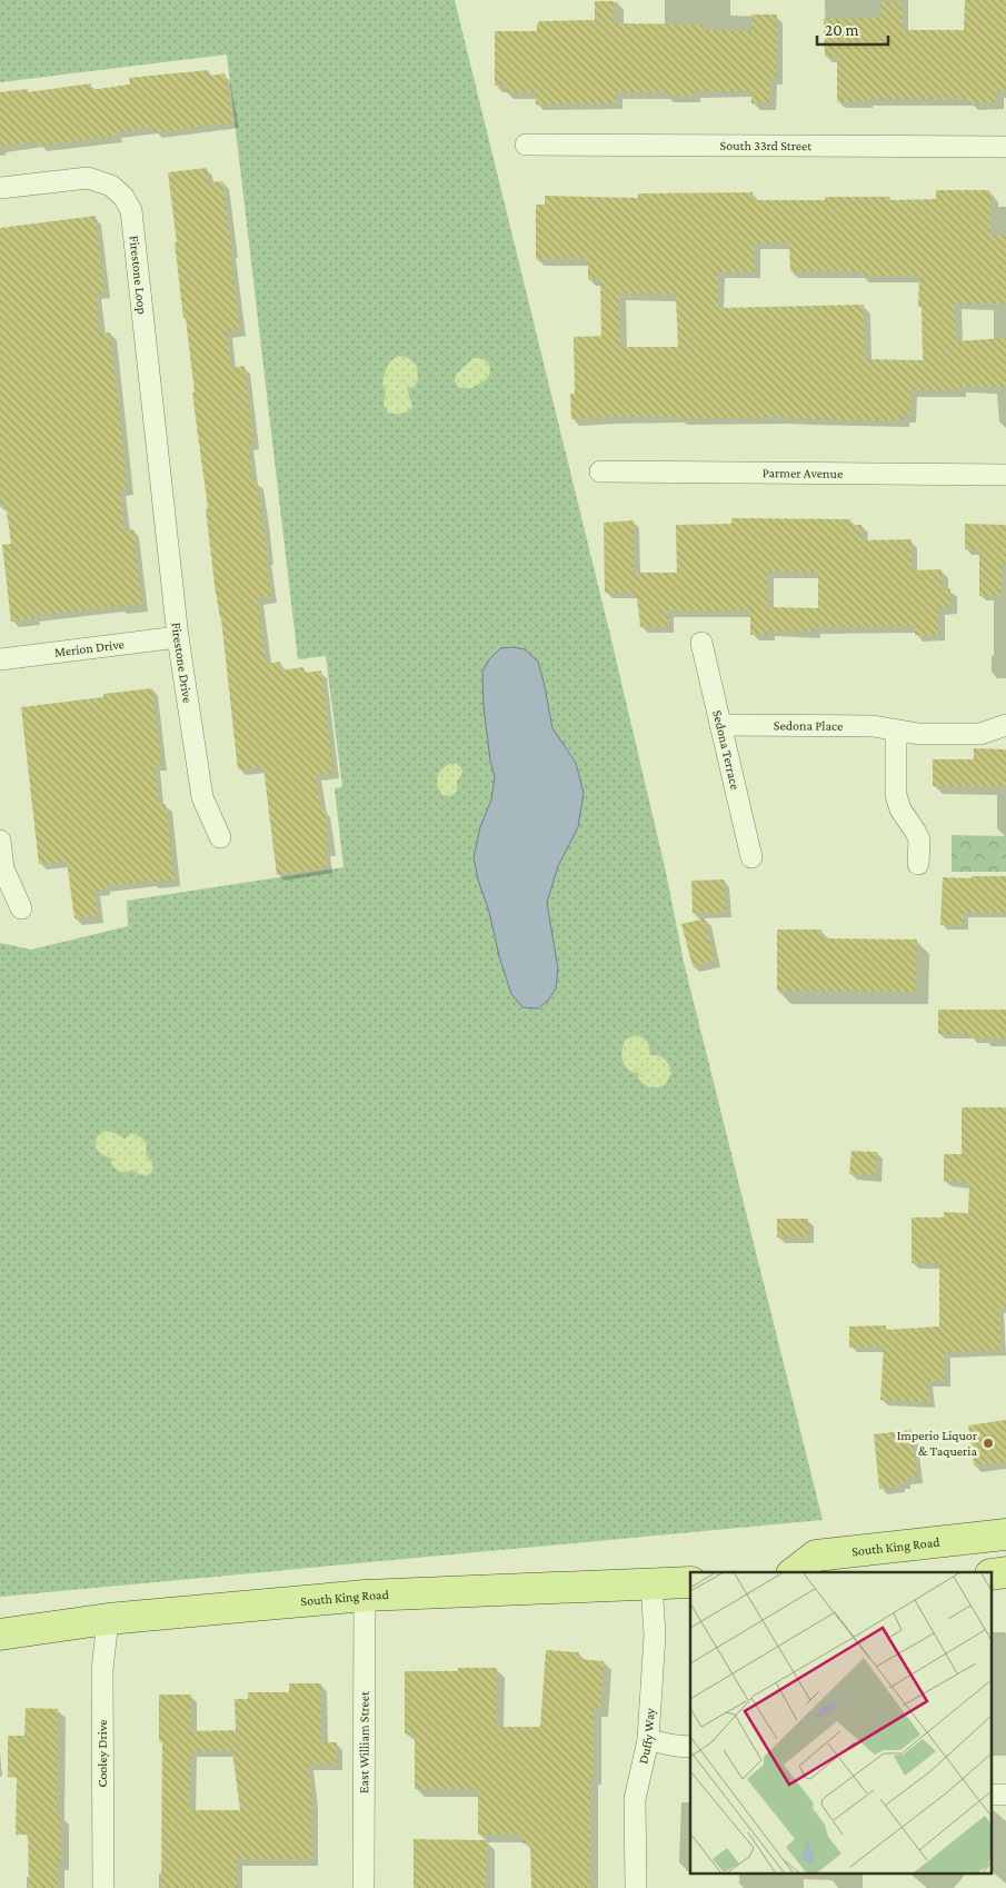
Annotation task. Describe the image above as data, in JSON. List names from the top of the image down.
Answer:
{
  "streets": {
    "main road": ["South King Road"],
    "street": [
      "South 33rd Street",
      "Firestone Loop",
      "Parmer Avenue",
      "Merion Drive",
      "Firestone Drive",
      "Sedona Place",
      "Sedona Terrace",
      "Duffy Way",
      "East William Street",
      "Cooley Drive"
    ]
  },
  "crossings": [
    ["Firestone Loop", "Firestone Drive"],
    ["Merion Drive", "Firestone Drive"],
    ["Sedona Place", "Sedona Terrace"],
    ["South King Road", "Duffy Way"],
    ["South King Road", "East William Street"],
    ["South King Road", "Cooley Drive"]
  ],
  "places": ["Imperio Liquor & Taqueria"],
  "scale_bar": "20 m"
}
